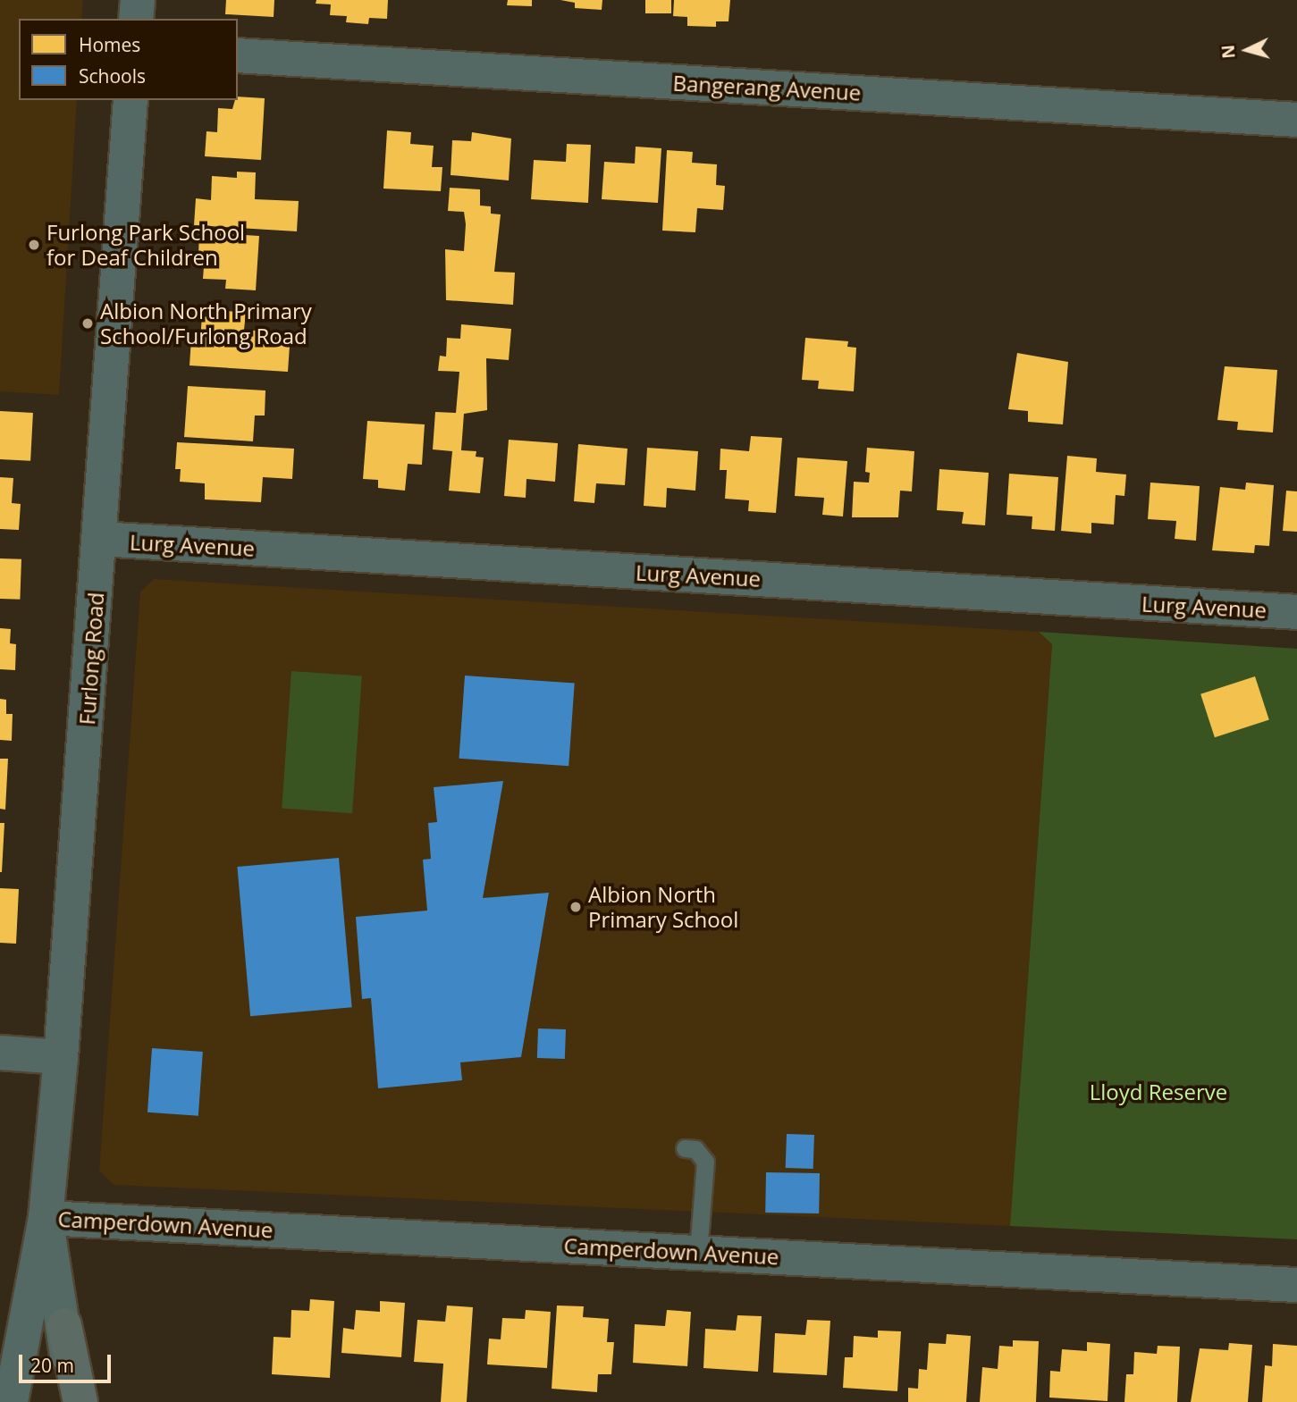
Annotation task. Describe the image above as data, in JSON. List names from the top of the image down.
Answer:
{
  "streets": {
    "street": [
      "Bangerang Avenue",
      "Lurg Avenue",
      "Furlong Road",
      "Camperdown Avenue"
    ]
  },
  "crossings": [
    ["Lurg Avenue", "Furlong Road"],
    ["Furlong Road", "Camperdown Avenue"]
  ],
  "parks": ["Lloyd Reserve"],
  "places": ["Furlong Park School for Deaf Children", "Albion North Primary School/Furlong Road", "Albion North Primary School"],
  "legend": ["Homes", "Schools"],
  "scale_bar": "20 m",
  "north": "left"
}
